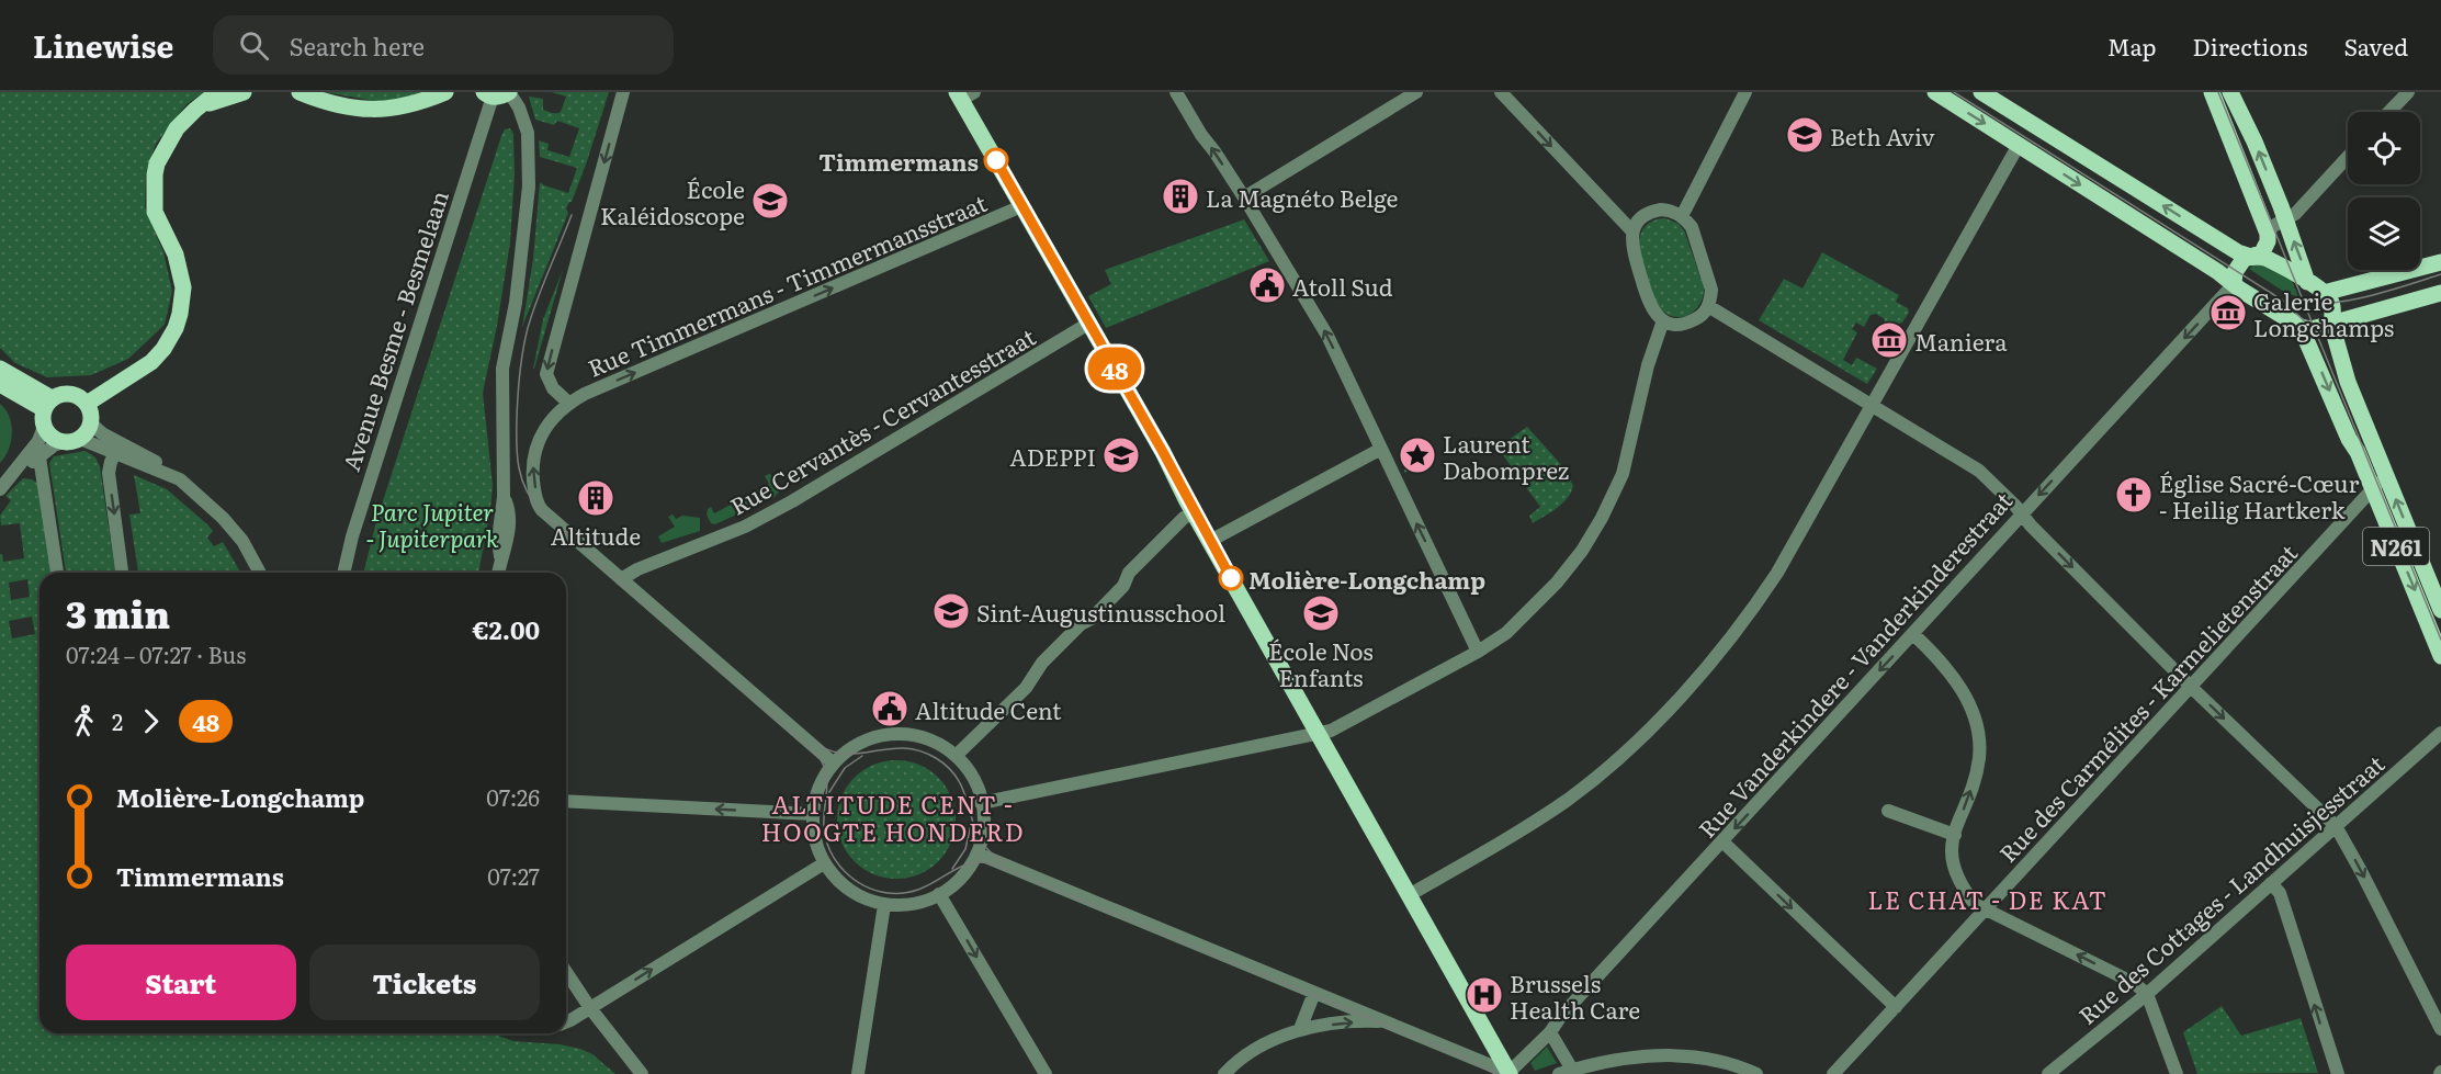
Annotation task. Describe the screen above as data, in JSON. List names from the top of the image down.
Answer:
{
  "streets": {
    "main road": ["N261"],
    "street": [
      "Rue Timmermans - Timmermansstraat",
      "Avenue Besme - Besmelaan",
      "Rue Cervantès - Cervantesstraat",
      "Rue Vanderkindere - Vanderkinderestraat",
      "Rue des Carmélites - Karmelietenstraat",
      "Rue des Cottages - Landhuisjesstraat"
    ]
  },
  "crossings": [
    ["N261", "Rue des Carmélites - Karmelietenstraat"]
  ],
  "one_way": ["Rue Timmermans - Timmermansstraat", "Rue Vanderkindere - Vanderkinderestraat"],
  "districts": ["ALTITUDE CENT - HOOGTE HONDERD", "LE CHAT - DE KAT"],
  "parks": ["Parc Jupiter - Jupiterpark"],
  "places": {
    "school or university": [
      "Beth Aviv",
      "École Kaléidoscope",
      "ADEPPI",
      "Sint-Augustinusschool",
      "École Nos Enfants"
    ],
    "other": ["Timmermans", "Molière-Longchamp"],
    "building": ["La Magnéto Belge", "Altitude"],
    "public building": ["Atoll Sud", "Altitude Cent"],
    "museum": ["Galerie Longchamps", "Maniera"],
    "place": ["Laurent Dabomprez"],
    "church": ["Église Sacré-Cœur - Heilig Hartkerk"],
    "hospital": ["Brussels Health Care"]
  },
  "lines": ["bus line 48"],
  "page": {
    "header": "Linewise",
    "search": "Search here",
    "nav": ["Map", "Directions", "Saved"],
    "on_map": "48",
    "heading": ["3 min", "07:24 – 07:27 · Bus", "€2.00"],
    "legs": ["2", "48"],
    "list": [
      {
        "name": "Molière-Longchamp",
        "value": "07:26"
      },
      {
        "name": "Timmermans",
        "value": "07:27"
      }
    ],
    "buttons": ["Start", "Tickets"]
  }
}
